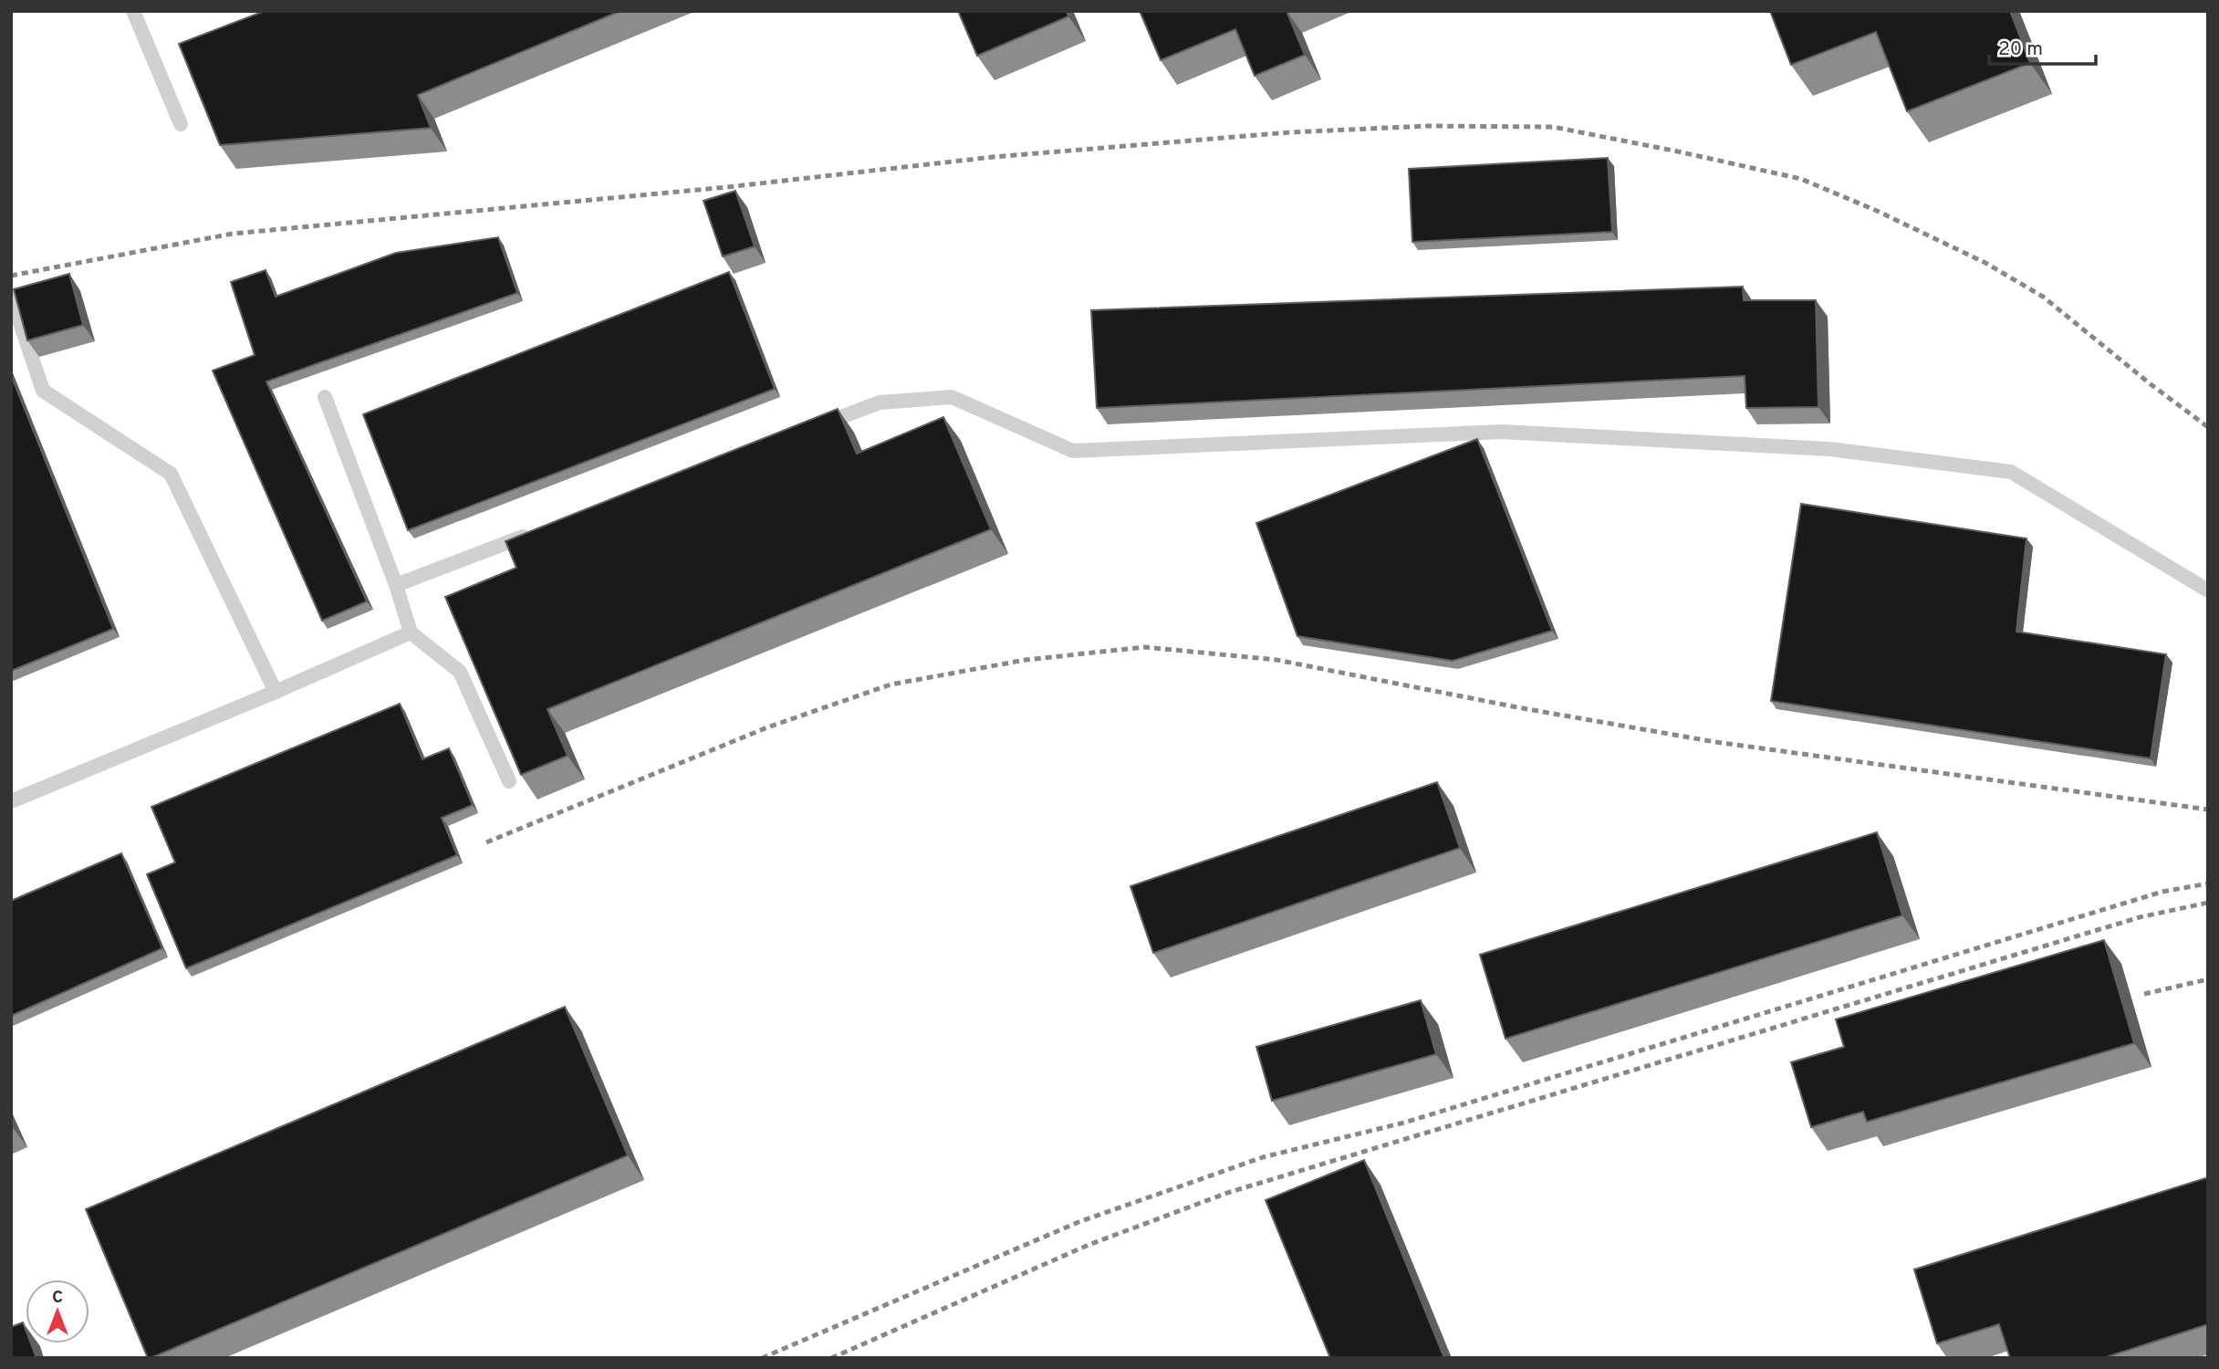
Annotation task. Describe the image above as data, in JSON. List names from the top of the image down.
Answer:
{
  "scale_bar": "20 m",
  "north": "top"
}
